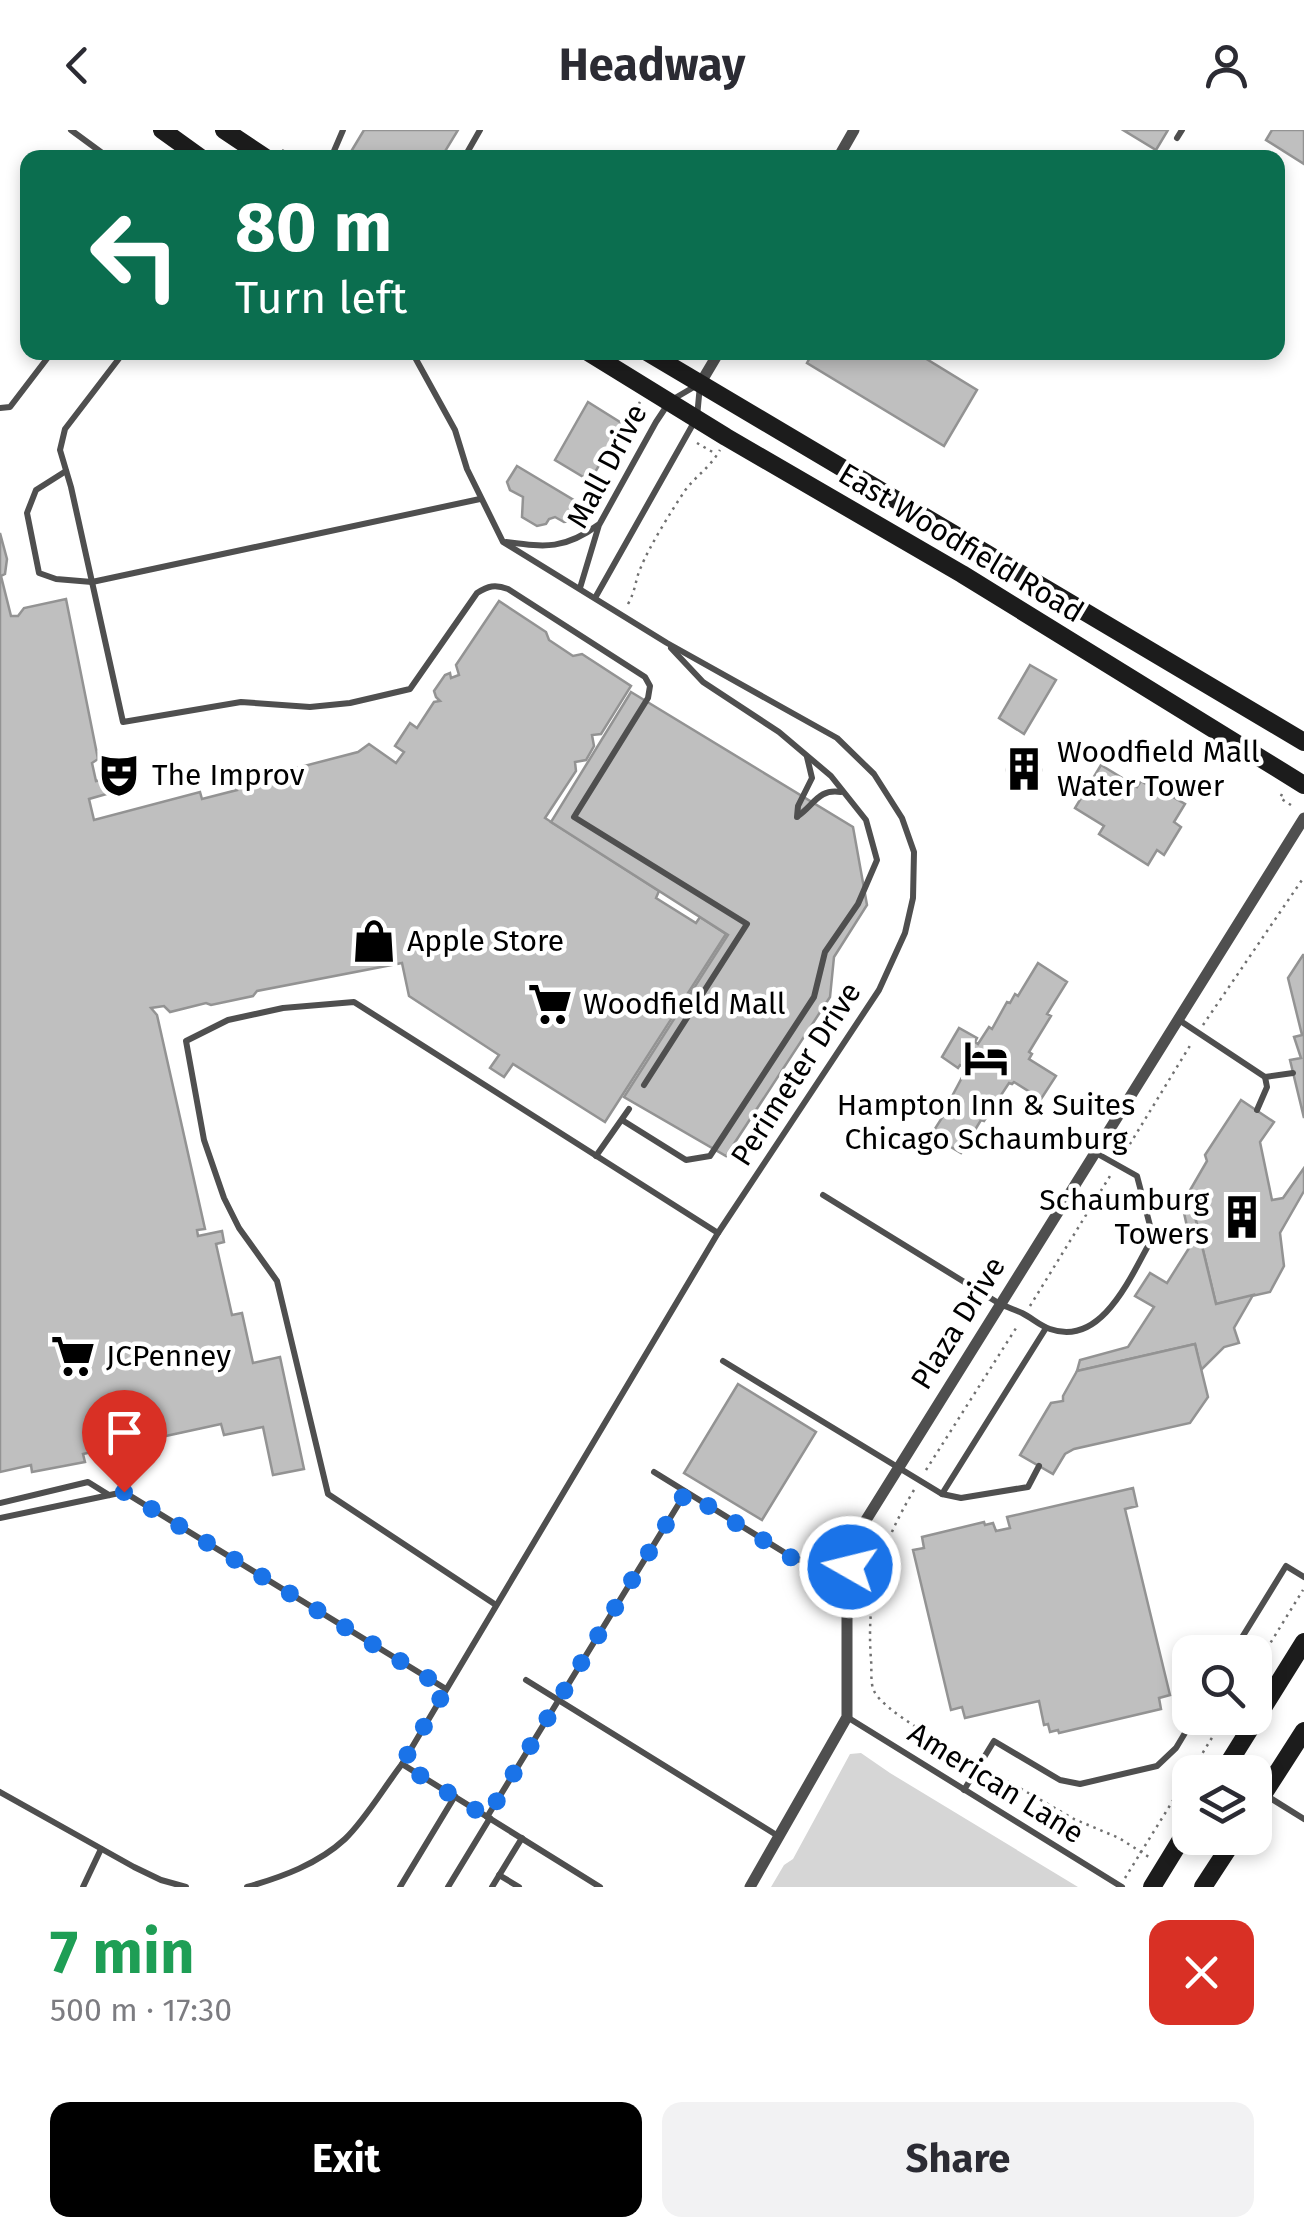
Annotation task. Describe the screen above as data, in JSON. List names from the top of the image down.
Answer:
{
  "streets": {
    "street": ["Mall Drive", "East Woodfield Road", "Plaza Drive"],
    "lane": ["Perimeter Drive", "American Lane"]
  },
  "crossings": [
    ["Mall Drive", "East Woodfield Road"],
    ["Mall Drive", "Perimeter Drive"],
    ["Plaza Drive", "American Lane"]
  ],
  "places": {
    "building": ["Woodfield Mall Water Tower", "Schaumburg Towers"],
    "theatre": ["The Improv"],
    "shop": ["Apple Store"],
    "supermarket": ["Woodfield Mall", "JCPenney"],
    "hotel": ["Hampton Inn & Suites Chicago Schaumburg"]
  },
  "page": {
    "header": "Headway",
    "turn": ["80 m", "Turn left"],
    "heading": ["7 min", "500 m · 17:30"],
    "buttons": ["Exit", "Share"]
  }
}
